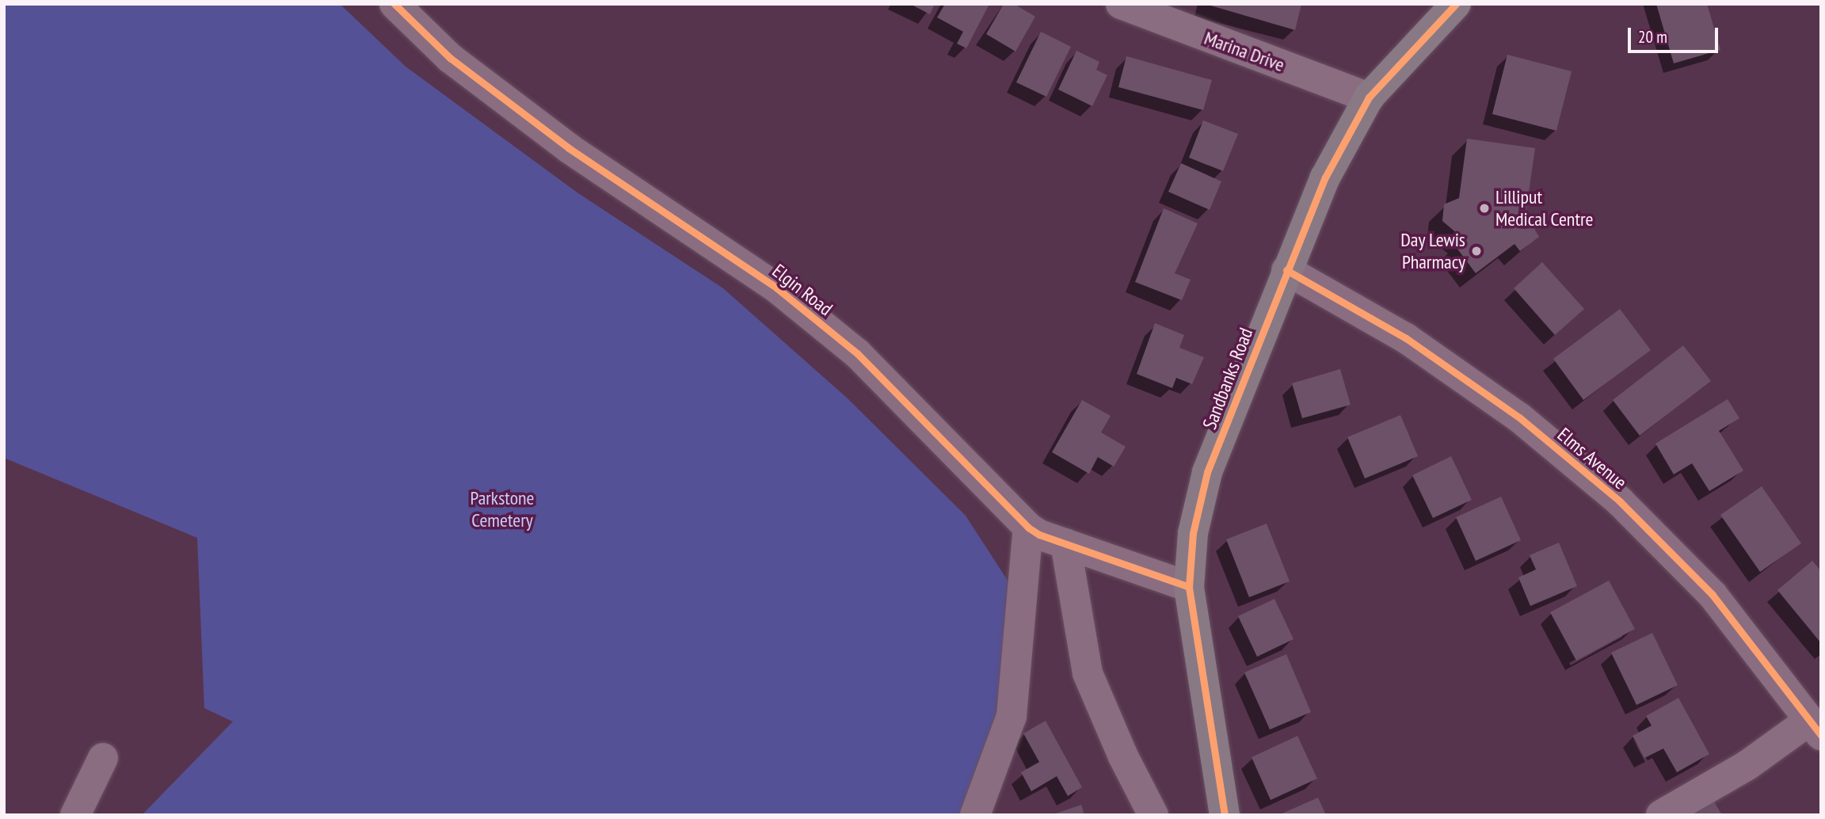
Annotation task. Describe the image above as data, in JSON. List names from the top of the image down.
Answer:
{
  "streets": {
    "main road": ["Sandbanks Road"],
    "street": ["Marina Drive", "Elgin Road", "Elms Avenue"]
  },
  "crossings": [
    ["Marina Drive", "Sandbanks Road"],
    ["Elgin Road", "Sandbanks Road"],
    ["Sandbanks Road", "Elms Avenue"]
  ],
  "parks": ["Parkstone Cemetery"],
  "places": ["Lilliput Medical Centre", "Day Lewis Pharmacy"],
  "scale_bar": "20 m"
}
